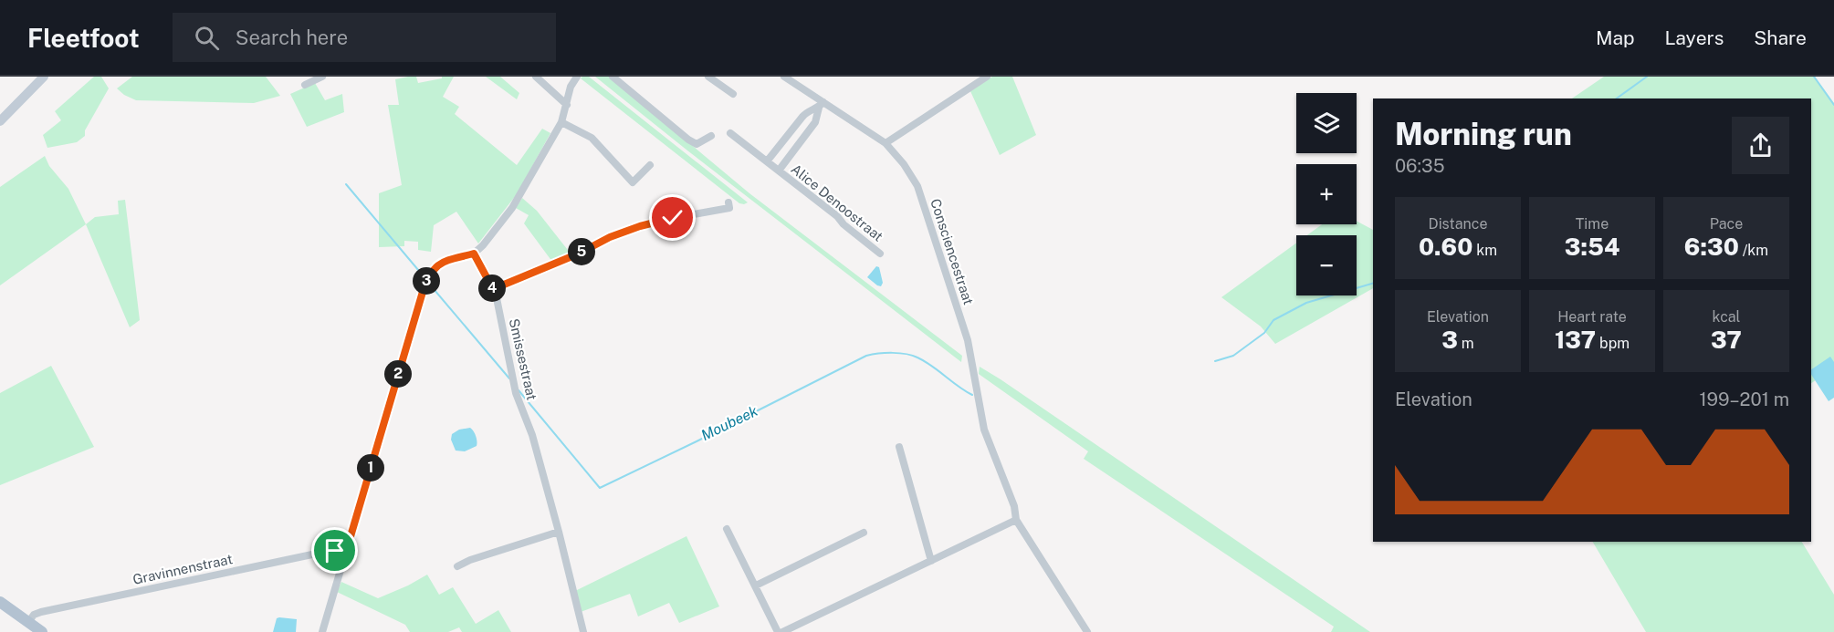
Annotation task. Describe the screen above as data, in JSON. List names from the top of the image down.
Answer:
{
  "streets": {
    "street": [
      "Alice Denoostraat",
      "Consciencestraat",
      "Smissestraat",
      "Gravinnenstraat"
    ]
  },
  "crossings": [
    ["Alice Denoostraat", "Consciencestraat"]
  ],
  "water": ["Moubeek"],
  "page": {
    "header": "Fleetfoot",
    "search": "Search here",
    "nav": ["Map", "Layers", "Share"],
    "map_buttons": ["+", "−"],
    "heading": ["Morning run", "06:35"],
    "stats": [
      ["Distance", "0.60 km"],
      ["Time", "3:54"],
      ["Pace", "6:30 /km"],
      ["Elevation", "3 m"],
      ["Heart rate", "137 bpm"],
      ["kcal", "37"]
    ],
    "pins": [
      "5",
      "3",
      "4",
      "2",
      "1"
    ],
    "chart": ["Elevation", "199–201 m"]
  }
}
